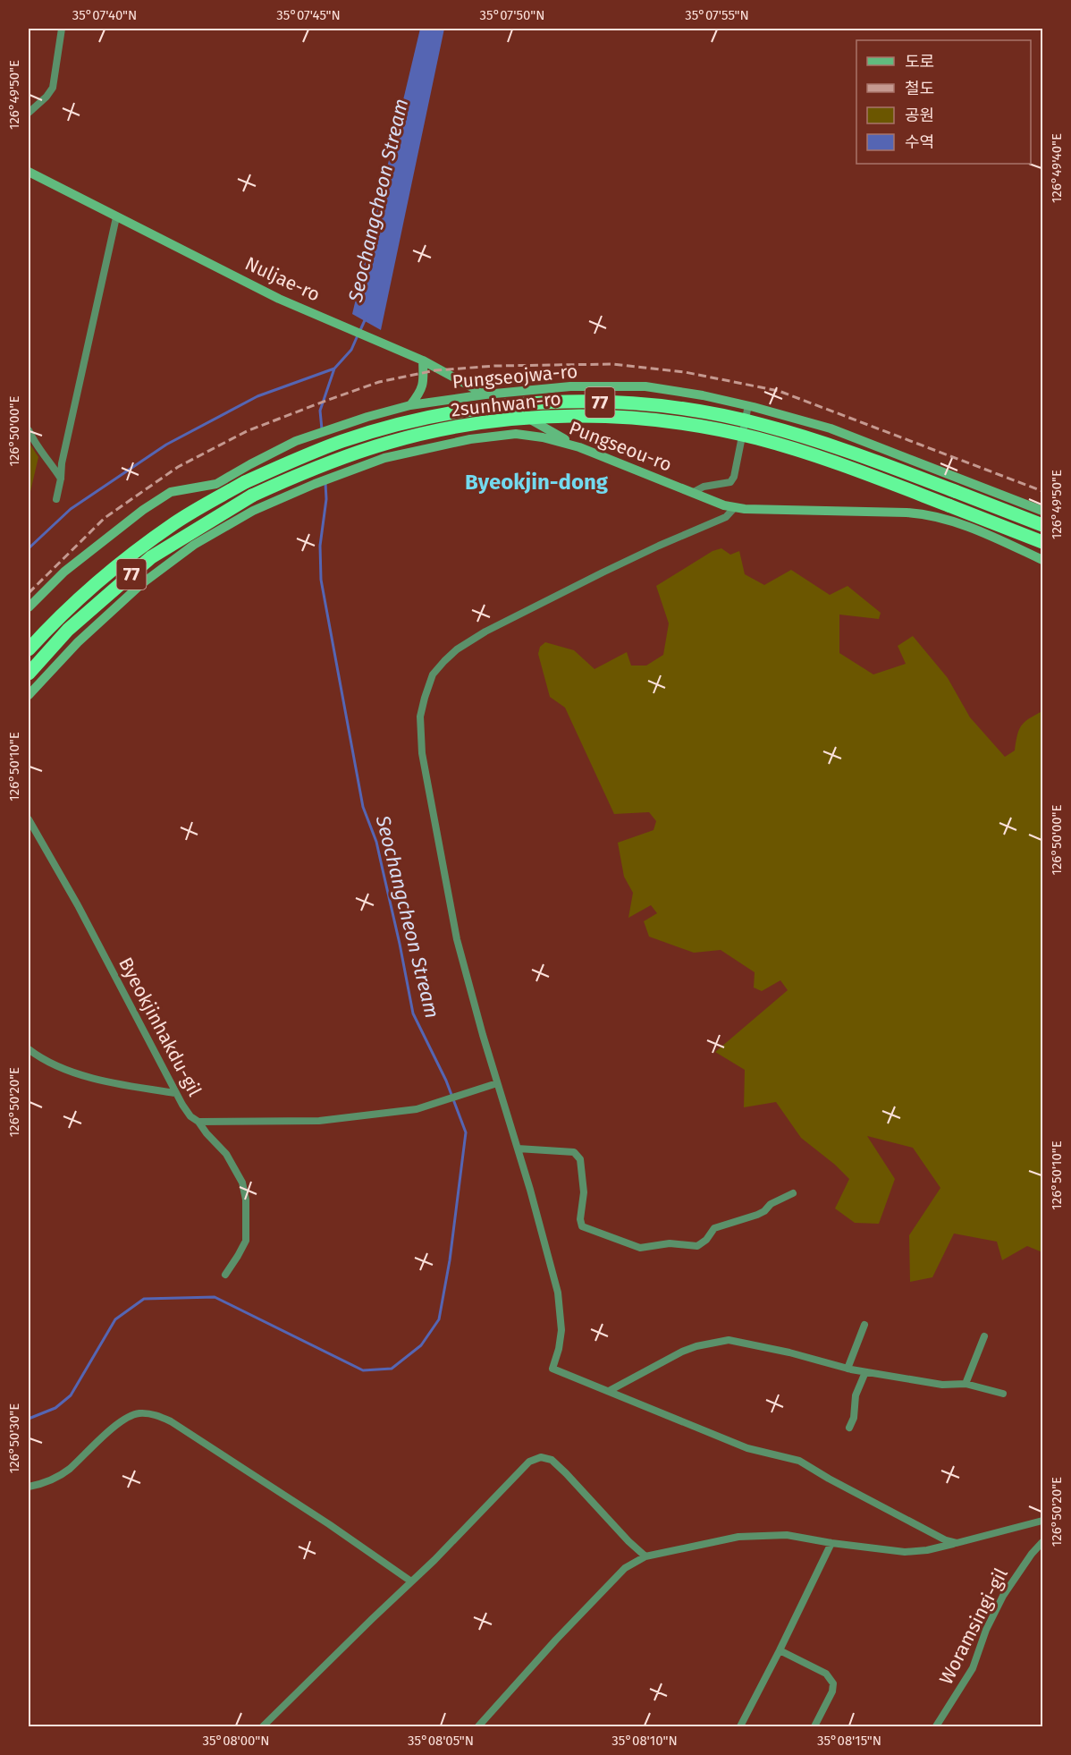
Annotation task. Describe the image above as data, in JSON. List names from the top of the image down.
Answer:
{
  "streets": {
    "highway": ["77", "2sunhwan-ro"],
    "street": [
      "Nuljae-ro",
      "Pungseojwa-ro",
      "Pungseou-ro",
      "Byeokjinhakdu-gil",
      "Woramsingi-gil"
    ]
  },
  "crossings": [
    ["Nuljae-ro", "Pungseojwa-ro"],
    ["Nuljae-ro", "Pungseou-ro"]
  ],
  "districts": ["Byeokjin-dong"],
  "water": ["Seochangcheon Stream"],
  "legend": [
    "도로",
    "철도",
    "공원",
    "수역"
  ],
  "coordinates": [
    "35°07'40\"N",
    "35°07'45\"N",
    "35°07'50\"N",
    "35°07'55\"N",
    "126°49'50\"E",
    "126°49'40\"E",
    "126°50'00\"E",
    "126°50'10\"E",
    "126°50'20\"E",
    "126°50'30\"E",
    "35°08'00\"N",
    "35°08'05\"N",
    "35°08'10\"N",
    "35°08'15\"N"
  ]
}
